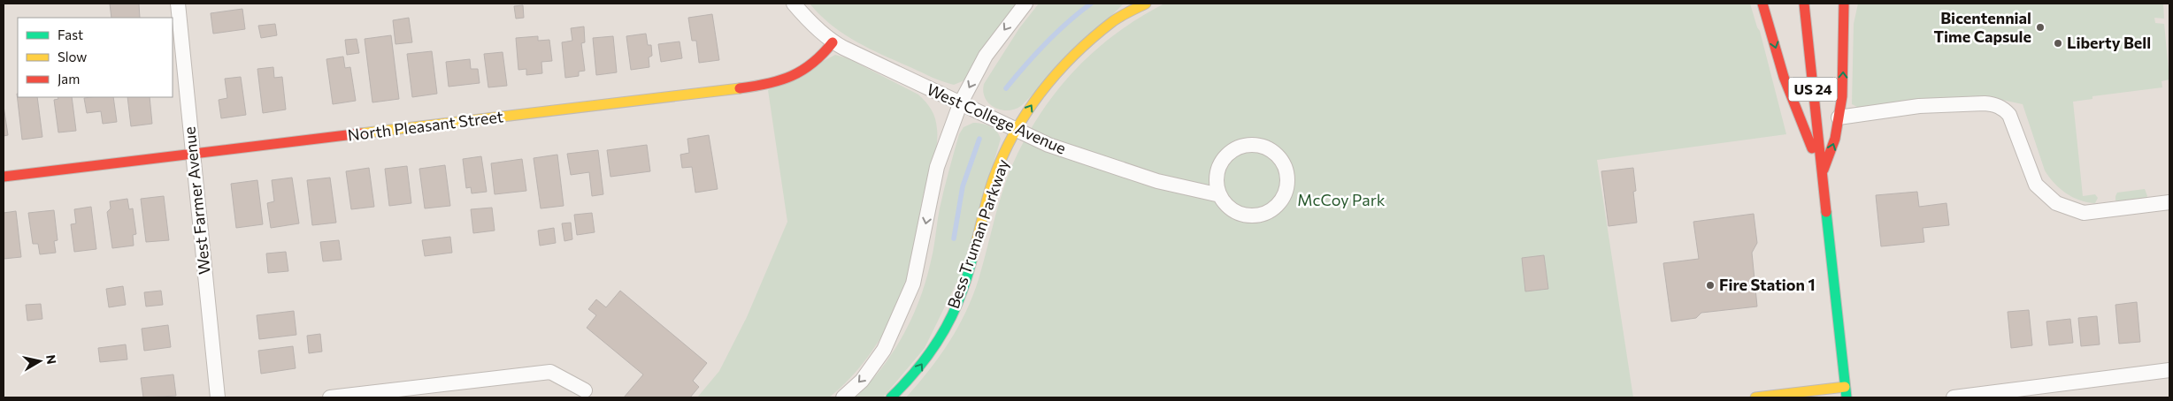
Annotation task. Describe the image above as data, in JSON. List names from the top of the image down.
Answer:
{
  "streets": {
    "street": [
      "US 24",
      "West College Avenue",
      "North Pleasant Street",
      "West Farmer Avenue",
      "Bess Truman Parkway"
    ]
  },
  "crossings": [
    ["West College Avenue", "North Pleasant Street"],
    ["West College Avenue", "Bess Truman Parkway"],
    ["North Pleasant Street", "West Farmer Avenue"]
  ],
  "parks": ["McCoy Park"],
  "places": ["Bicentennial Time Capsule", "Liberty Bell", "Fire Station 1"],
  "legend": ["Fast", "Slow", "Jam"],
  "north": "right"
}
